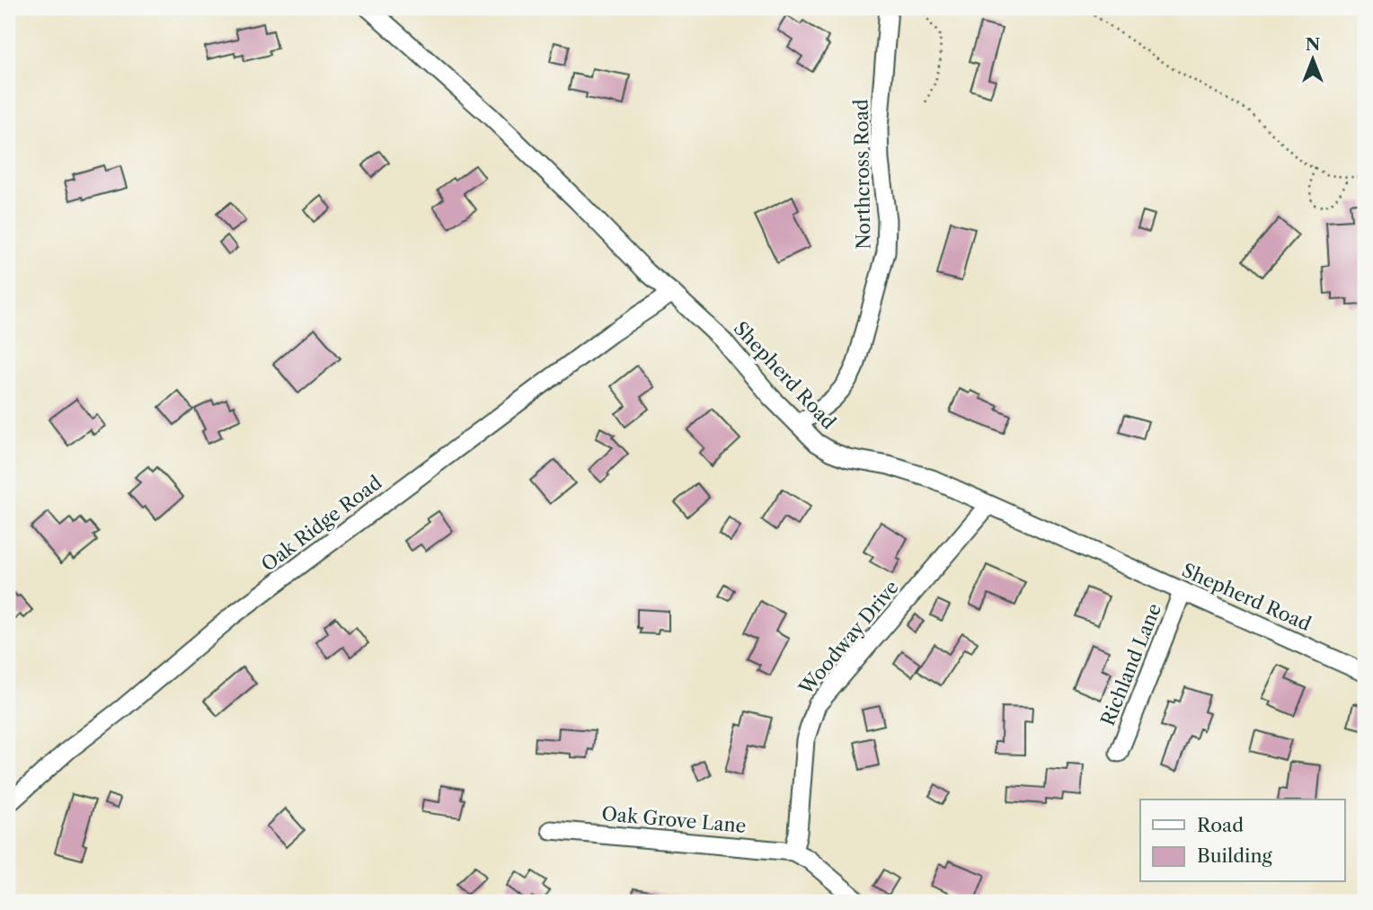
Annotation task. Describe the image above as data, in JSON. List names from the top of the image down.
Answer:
{
  "streets": {
    "street": [
      "Northcross Road",
      "Shepherd Road",
      "Oak Ridge Road",
      "Woodway Drive",
      "Richland Lane",
      "Oak Grove Lane"
    ]
  },
  "crossings": [
    ["Northcross Road", "Shepherd Road"],
    ["Shepherd Road", "Oak Ridge Road"],
    ["Shepherd Road", "Woodway Drive"],
    ["Shepherd Road", "Richland Lane"],
    ["Woodway Drive", "Oak Grove Lane"]
  ],
  "legend": ["Road", "Building"],
  "north": "top"
}
